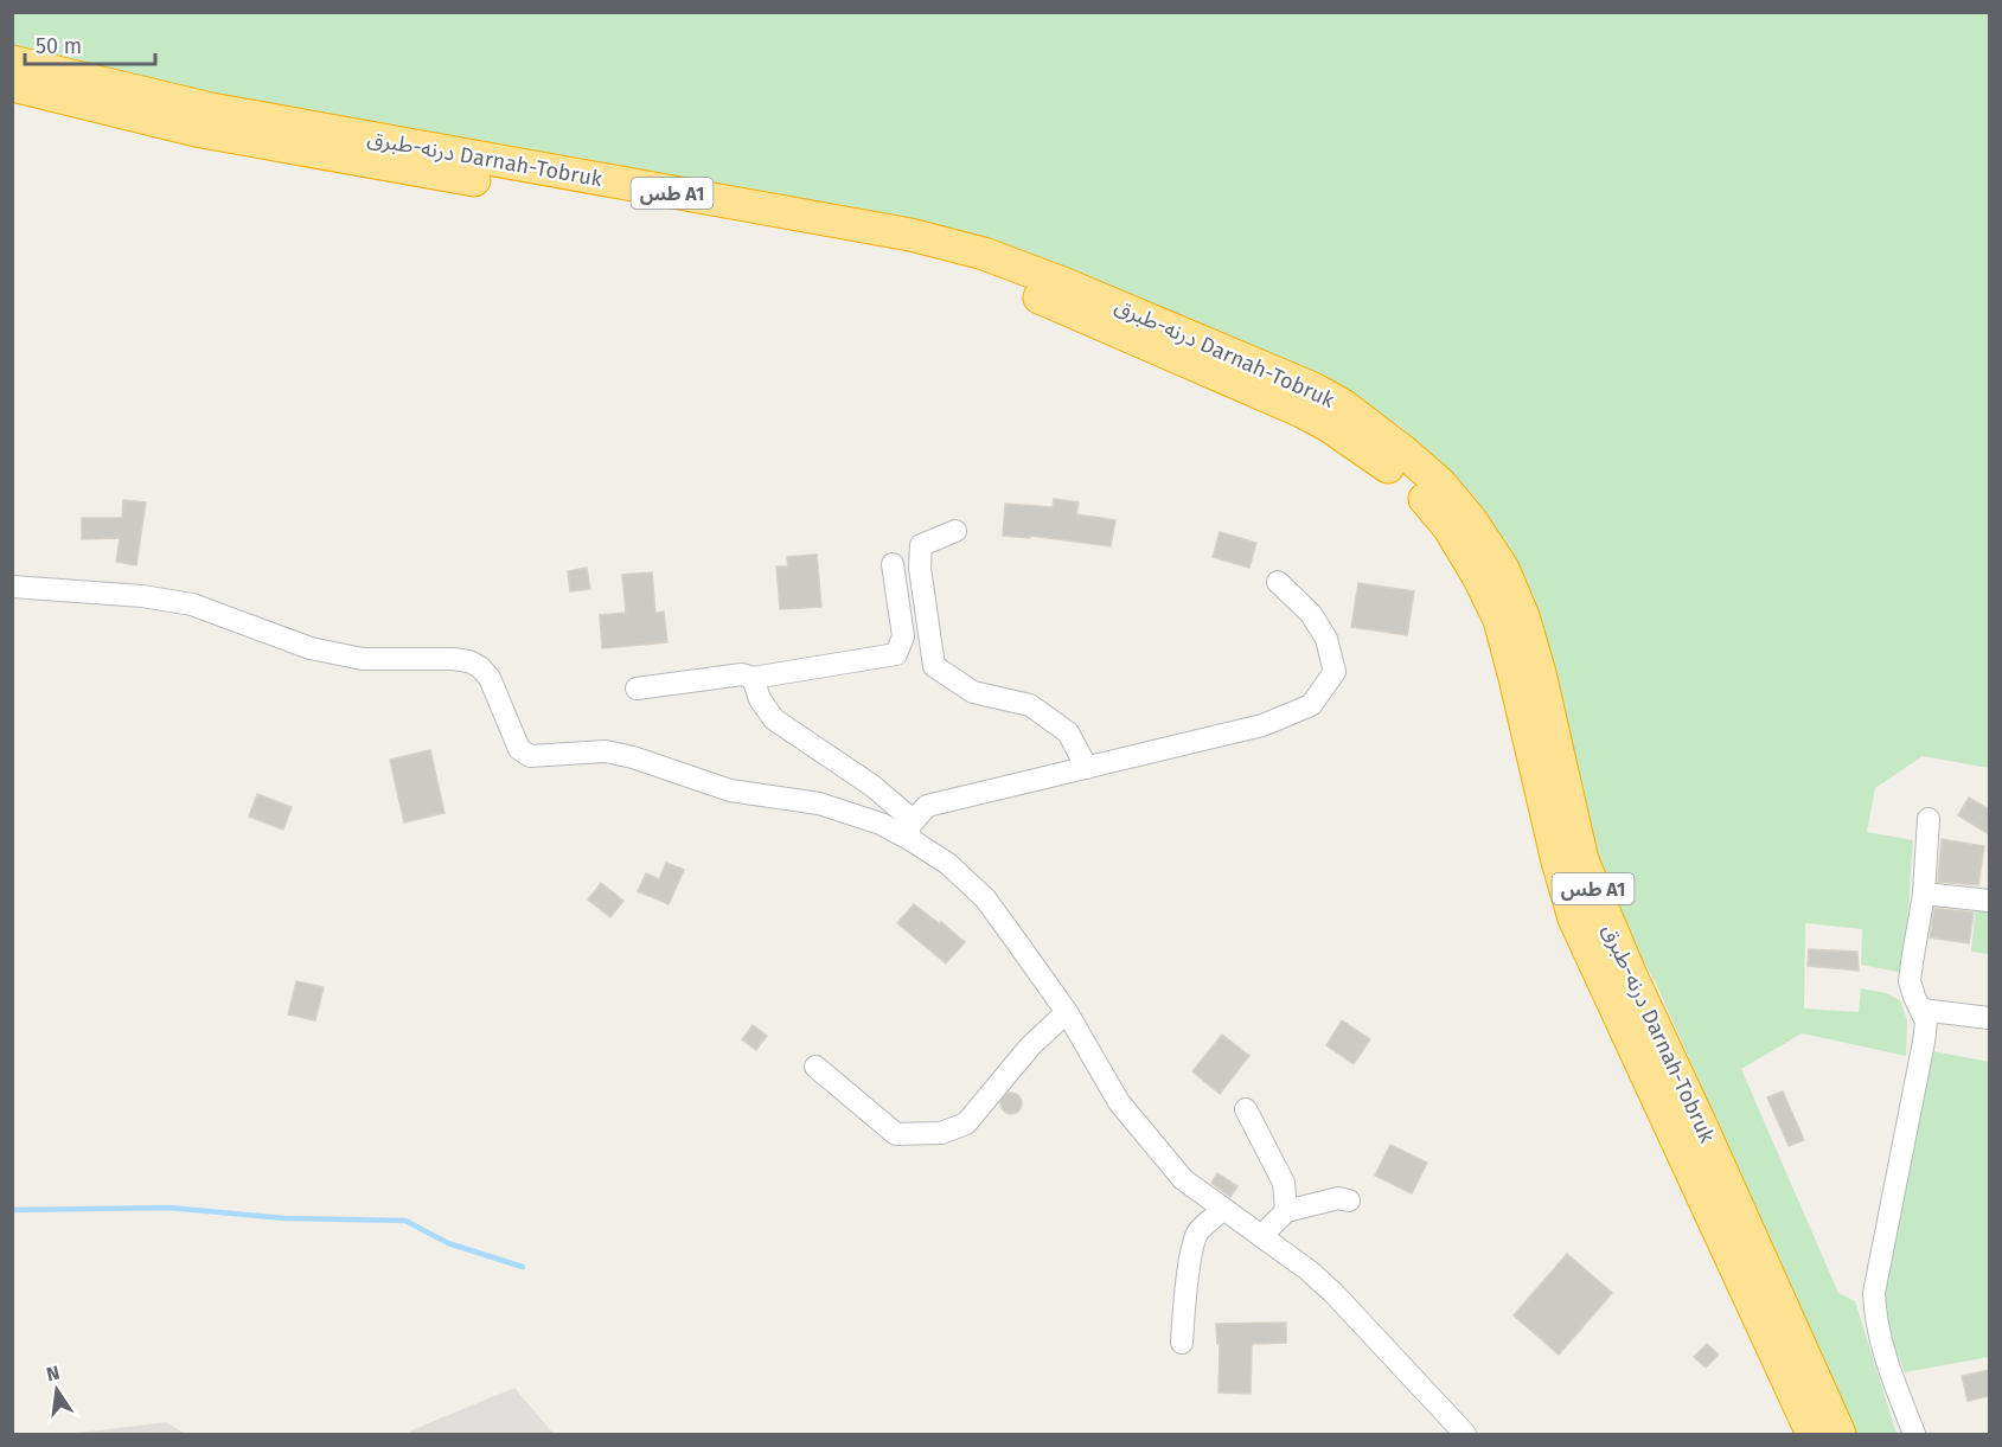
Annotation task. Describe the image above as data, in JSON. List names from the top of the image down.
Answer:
{
  "streets": {
    "highway": ["درنه-طبرق Darnah-Tobruk", "طس A1"]
  },
  "scale_bar": "50 m",
  "north": "top"
}
